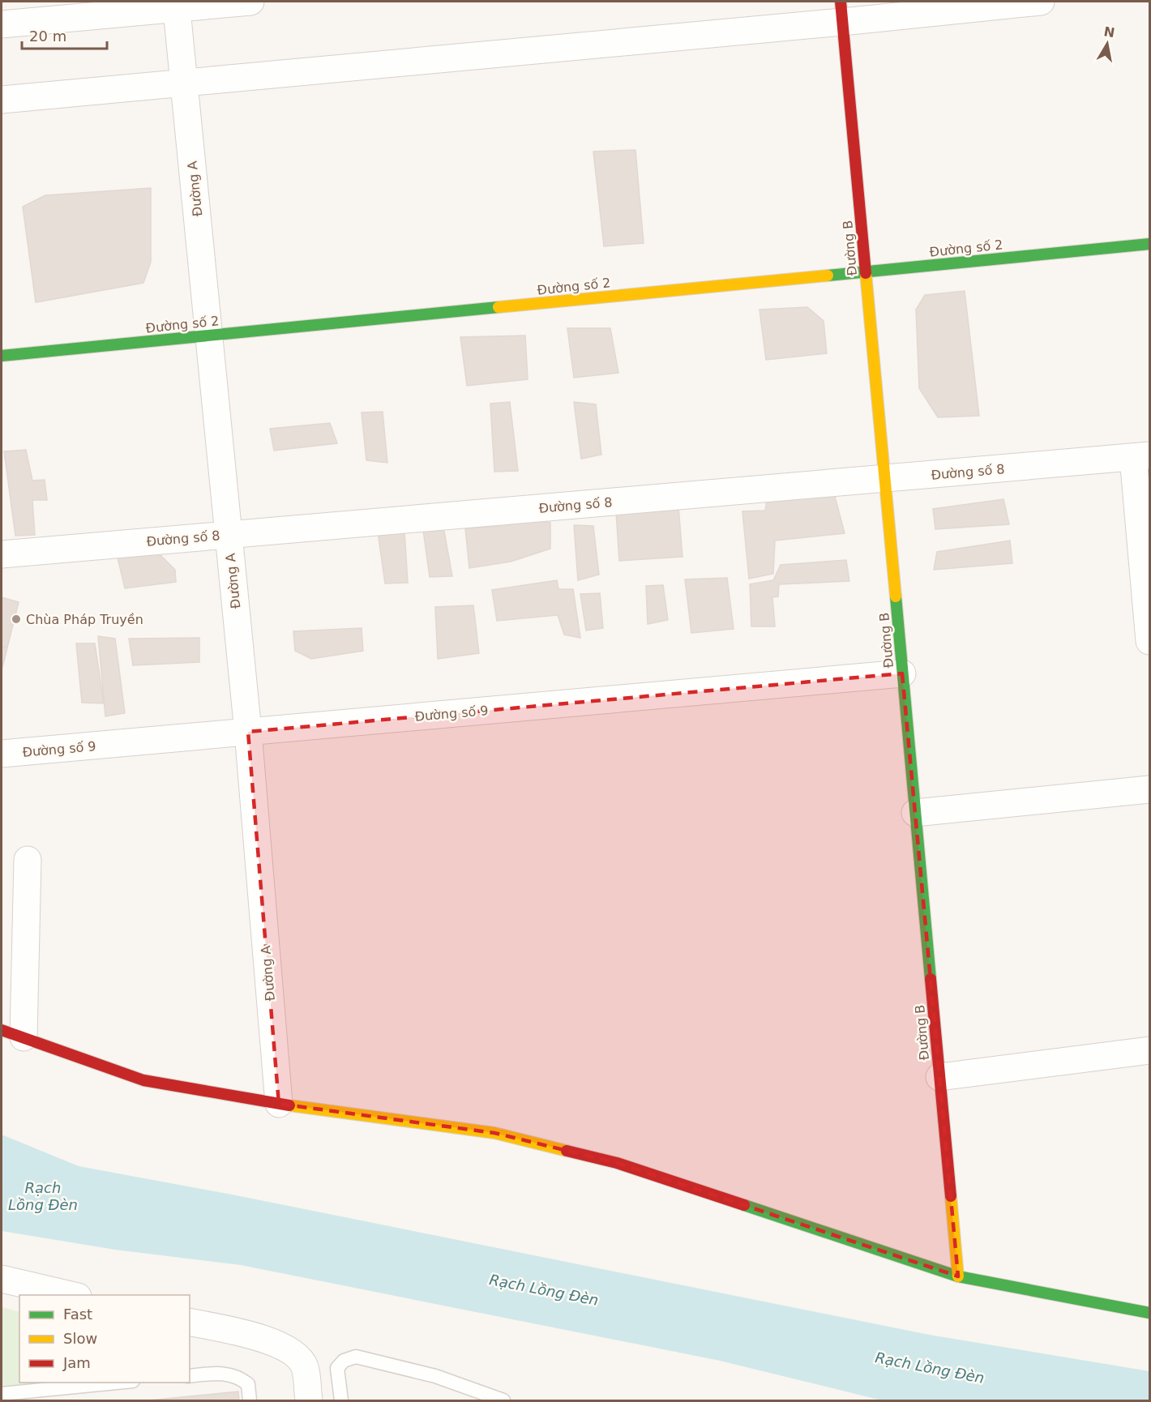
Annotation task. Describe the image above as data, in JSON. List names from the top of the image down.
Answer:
{
  "streets": {
    "street": [
      "Đường A",
      "Đường B",
      "Đường số 2",
      "Đường số 8",
      "Đường số 9"
    ]
  },
  "crossings": [
    ["Đường A", "Đường số 2"],
    ["Đường A", "Đường số 8"],
    ["Đường A", "Đường số 9"],
    ["Đường B", "Đường số 2"],
    ["Đường B", "Đường số 8"],
    ["Đường B", "Đường số 9"]
  ],
  "water": ["Rạch Lồng Đèn"],
  "places": ["Chùa Pháp Truyền"],
  "legend": ["Fast", "Slow", "Jam"],
  "scale_bar": "20 m",
  "north": "top"
}
